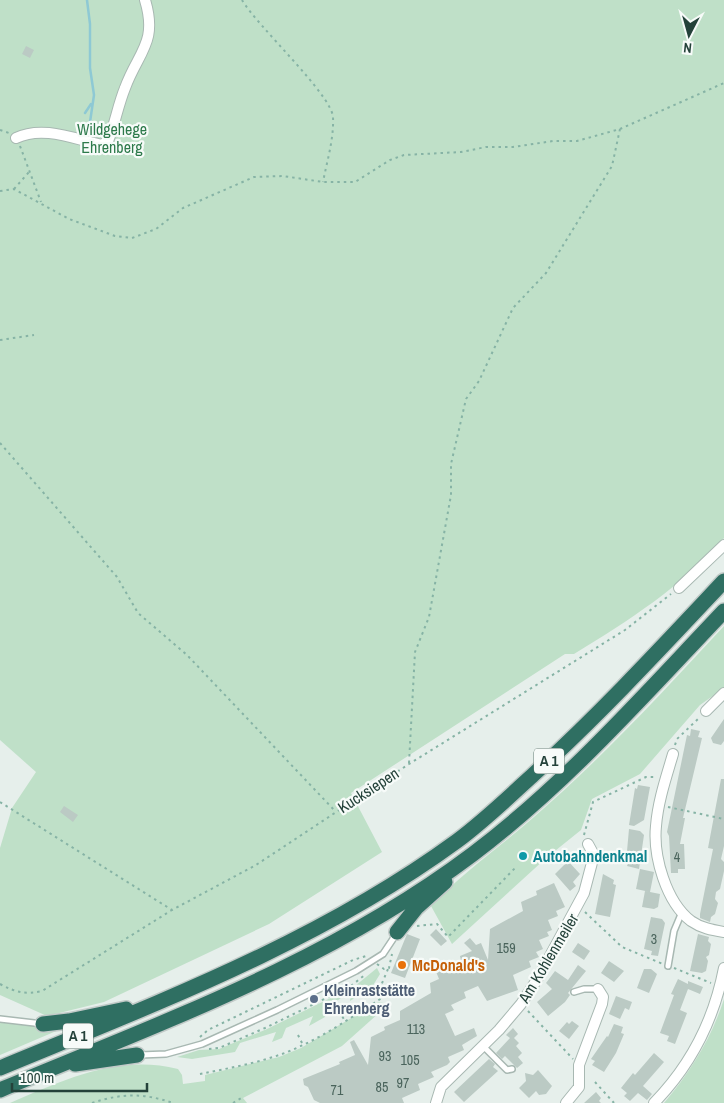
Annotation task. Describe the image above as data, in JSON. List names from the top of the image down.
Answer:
{
  "streets": {
    "highway": ["A 1"],
    "street": ["Am Kohlenmeiler"],
    "path": ["Kucksiepen"]
  },
  "parks": ["Wildgehege Ehrenberg"],
  "places": ["Autobahndenkmal", "McDonald's", "Kleinraststätte Ehrenberg"],
  "house_numbers": [
    "4",
    "3",
    "159",
    "113",
    "93",
    "105",
    "97",
    "85",
    "71"
  ],
  "scale_bar": "100 m",
  "north": "bottom"
}
